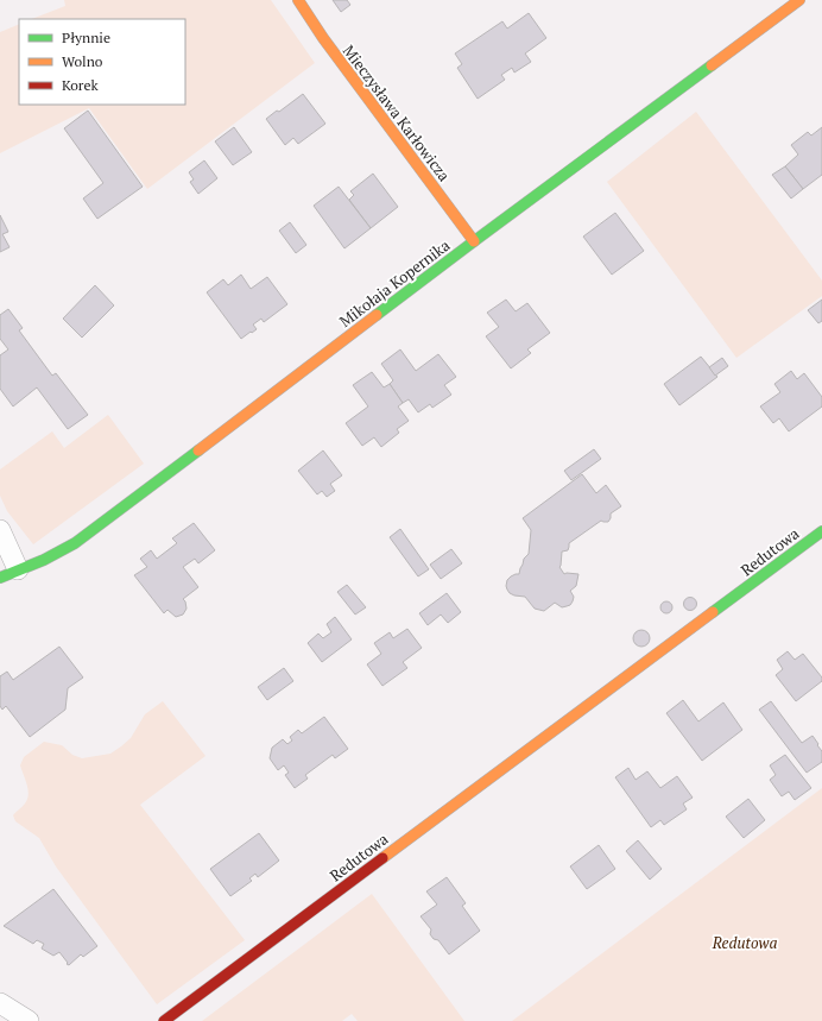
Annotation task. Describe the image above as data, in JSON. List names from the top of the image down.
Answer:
{
  "streets": {
    "street": ["Mieczysława Karłowicza", "Mikołaja Kopernika", "Redutowa"]
  },
  "crossings": [
    ["Mieczysława Karłowicza", "Mikołaja Kopernika"]
  ],
  "parks": ["Redutowa"],
  "legend": ["Płynnie", "Wolno", "Korek"]
}
